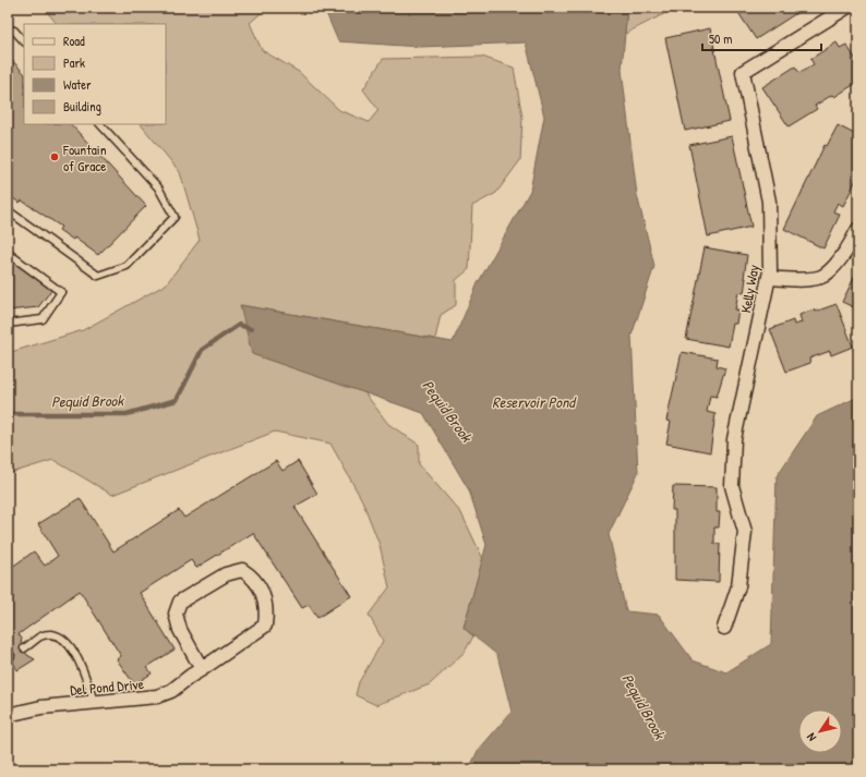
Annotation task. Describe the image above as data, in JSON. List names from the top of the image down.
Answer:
{
  "streets": {
    "street": ["Kelly Way", "Del Pond Drive"]
  },
  "water": ["Pequid Brook", "Reservoir Pond"],
  "places": ["Fountain of Grace"],
  "legend": [
    "Road",
    "Park",
    "Water",
    "Building"
  ],
  "scale_bar": "50 m",
  "north": "bottom left"
}
